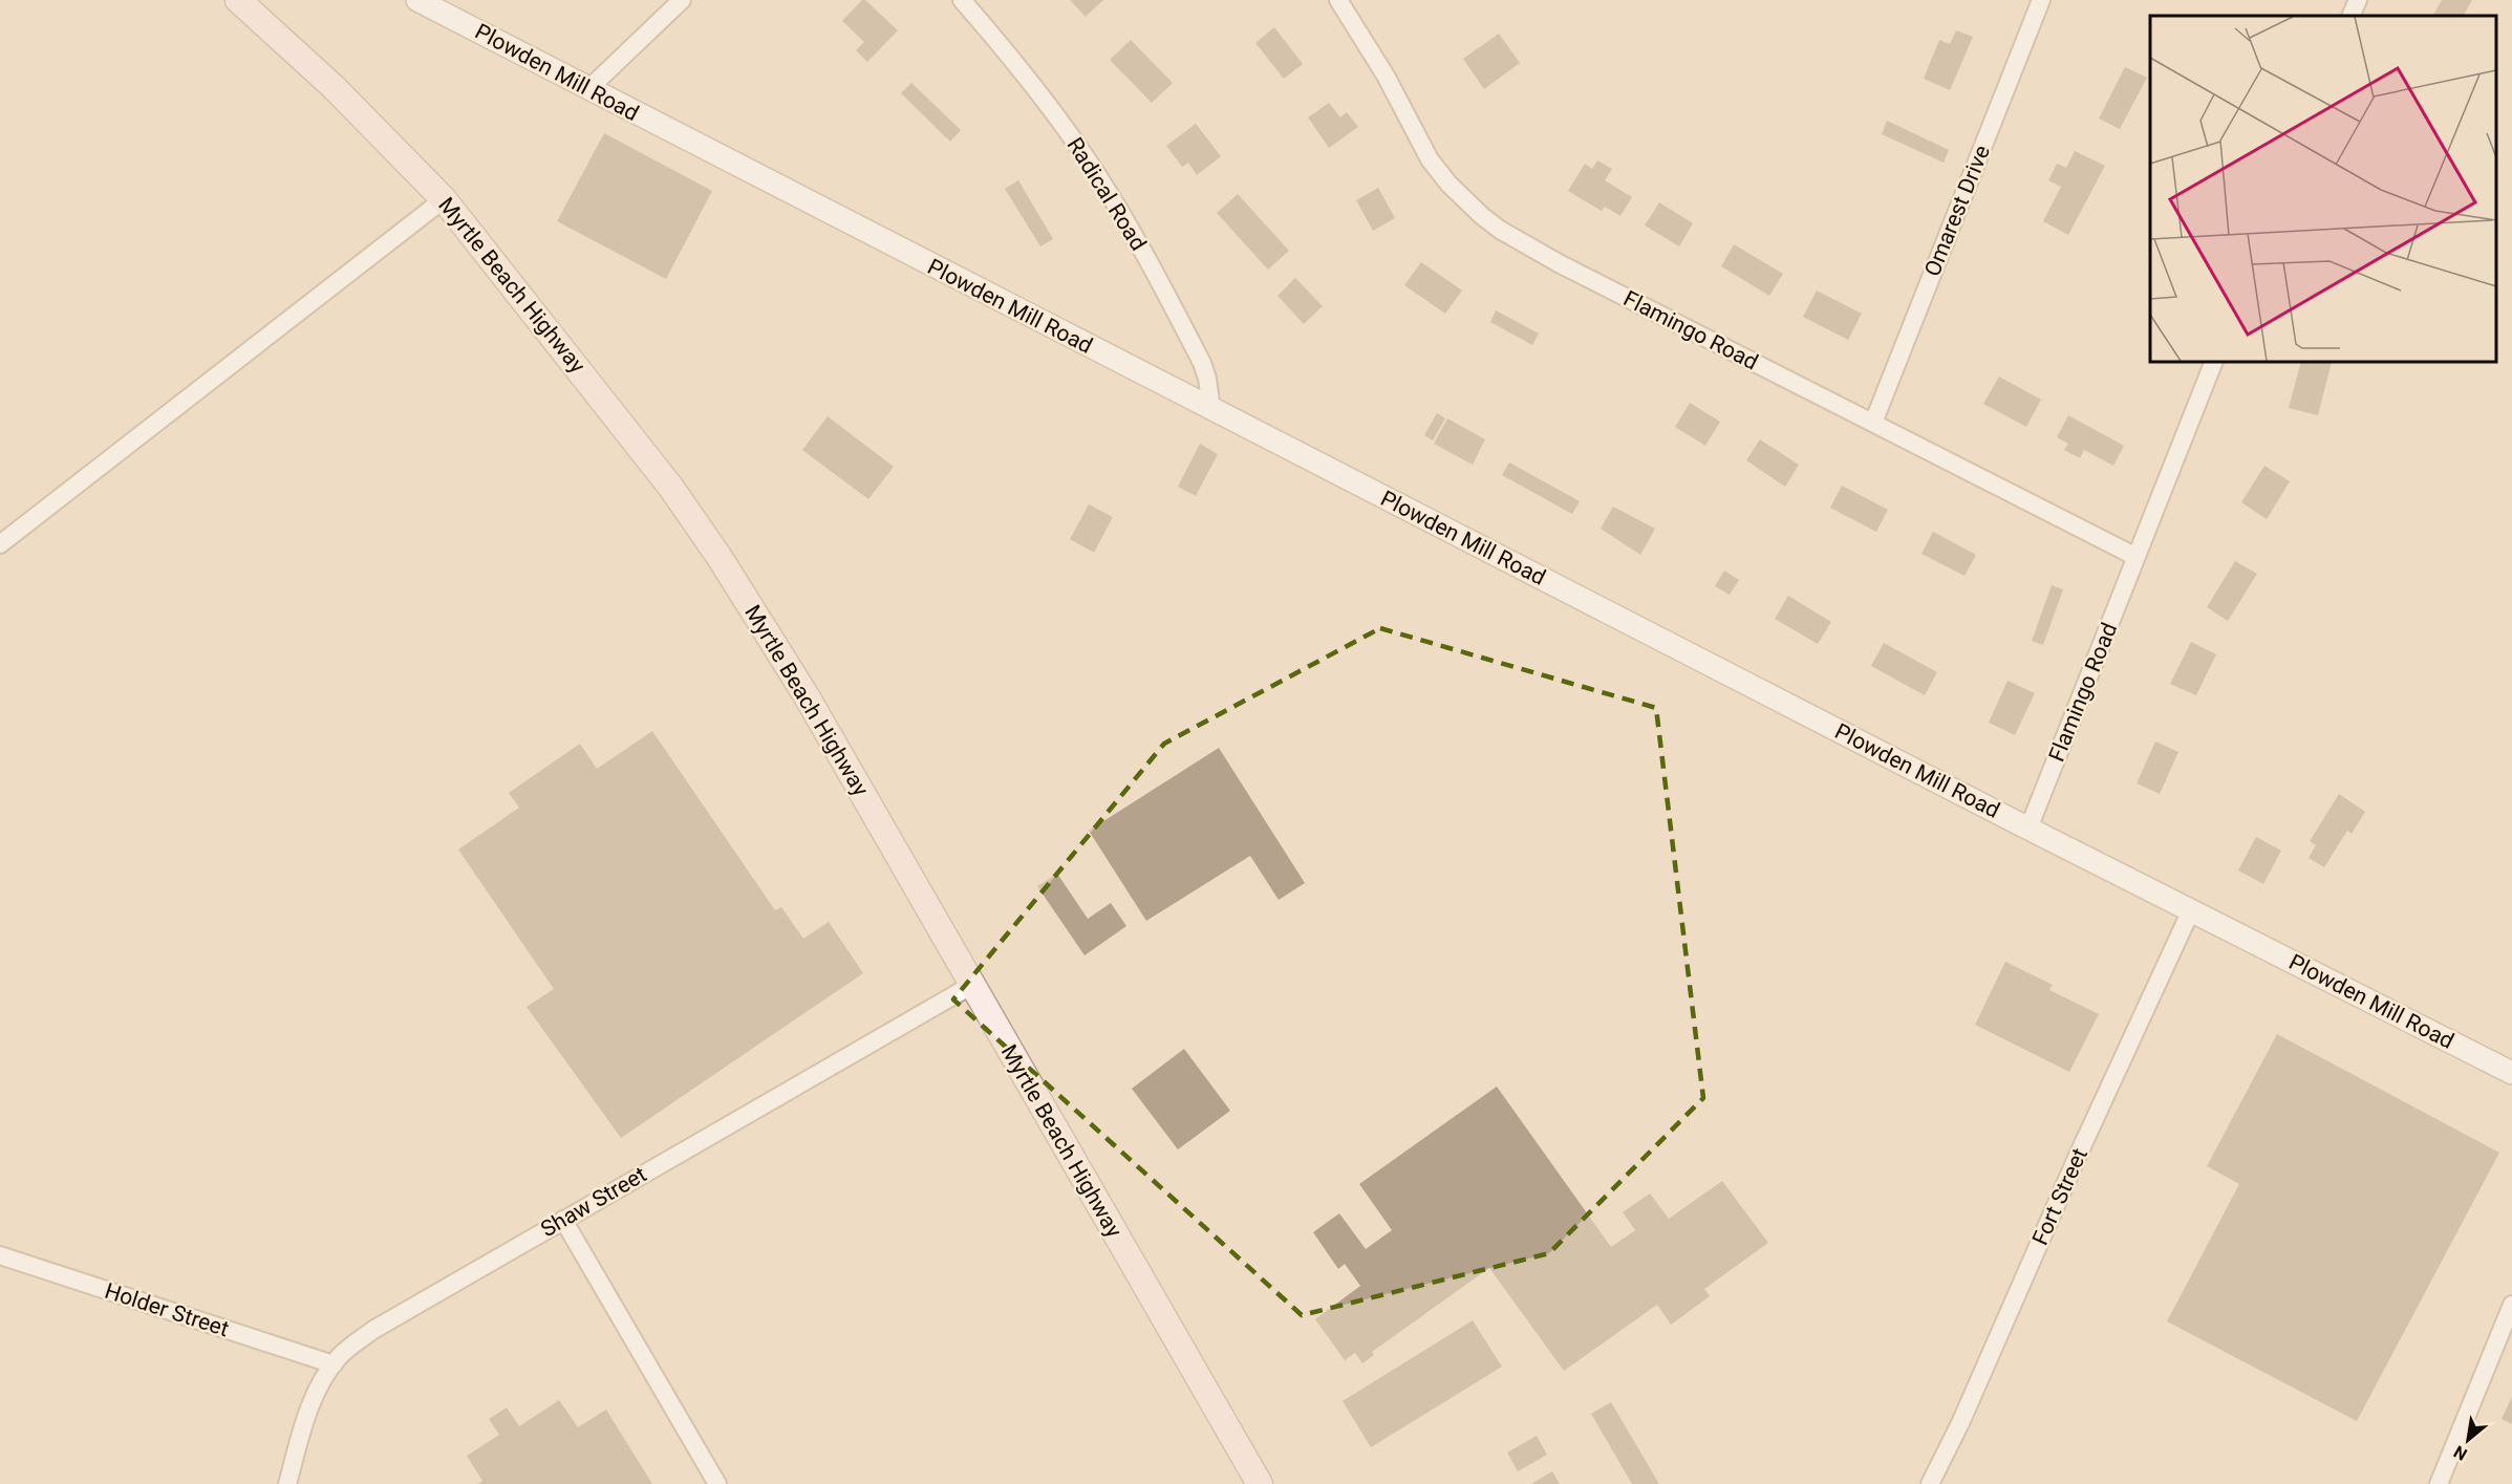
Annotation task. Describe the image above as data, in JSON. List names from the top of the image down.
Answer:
{
  "streets": {
    "main road": ["Myrtle Beach Highway"],
    "street": [
      "Plowden Mill Road",
      "Radical Road",
      "Omarest Drive",
      "Flamingo Road",
      "Fort Street",
      "Shaw Street",
      "Holder Street"
    ]
  },
  "crossings": [
    ["Plowden Mill Road", "Radical Road"],
    ["Plowden Mill Road", "Flamingo Road"],
    ["Plowden Mill Road", "Fort Street"],
    ["Omarest Drive", "Flamingo Road"],
    ["Myrtle Beach Highway", "Shaw Street"],
    ["Shaw Street", "Holder Street"]
  ],
  "north": "bottom left"
}
